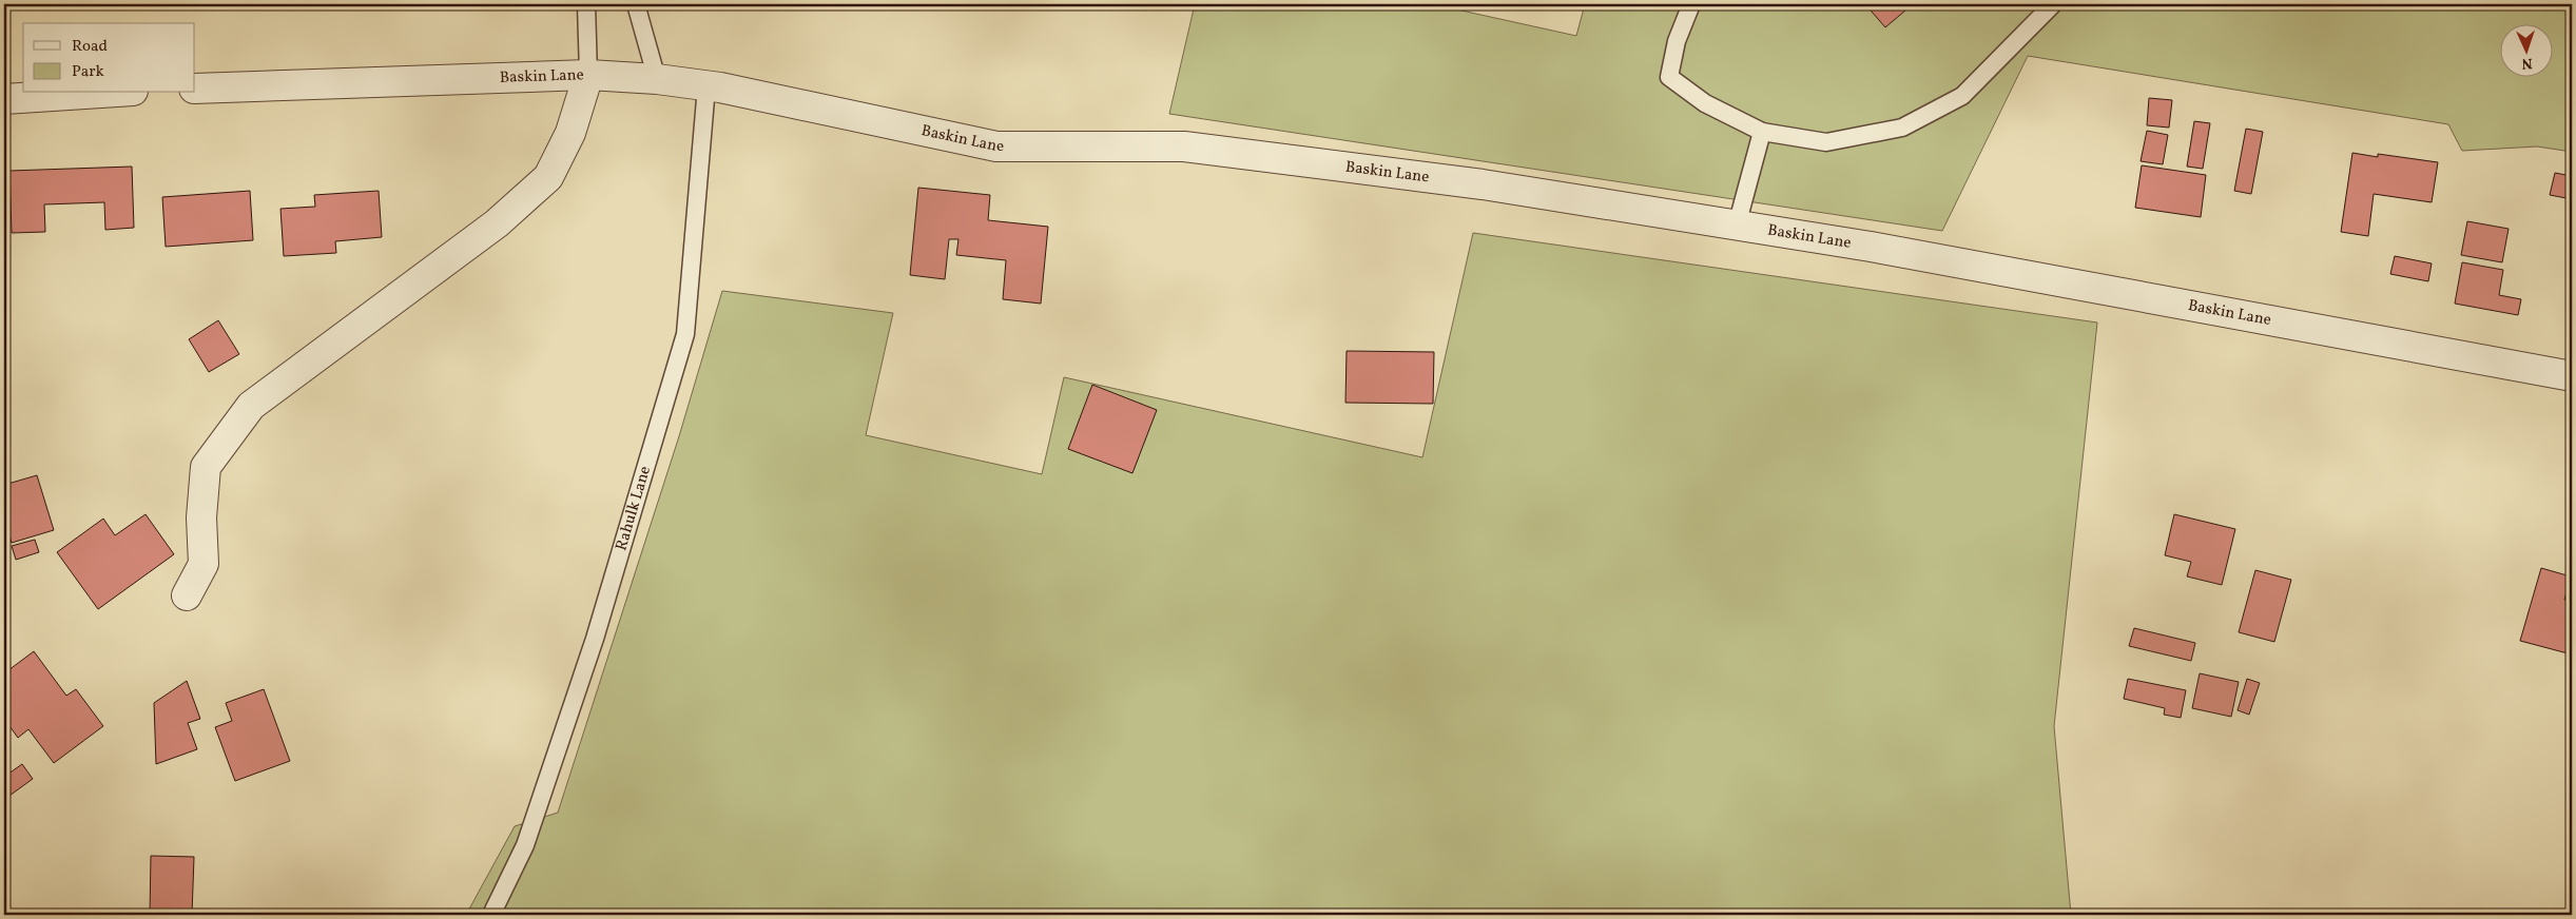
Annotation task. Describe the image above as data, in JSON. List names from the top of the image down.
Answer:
{
  "streets": {
    "street": ["Baskin Lane"],
    "lane": ["Rahulk Lane"]
  },
  "crossings": [
    ["Baskin Lane", "Rahulk Lane"]
  ],
  "legend": ["Road", "Park"],
  "north": "bottom"
}
